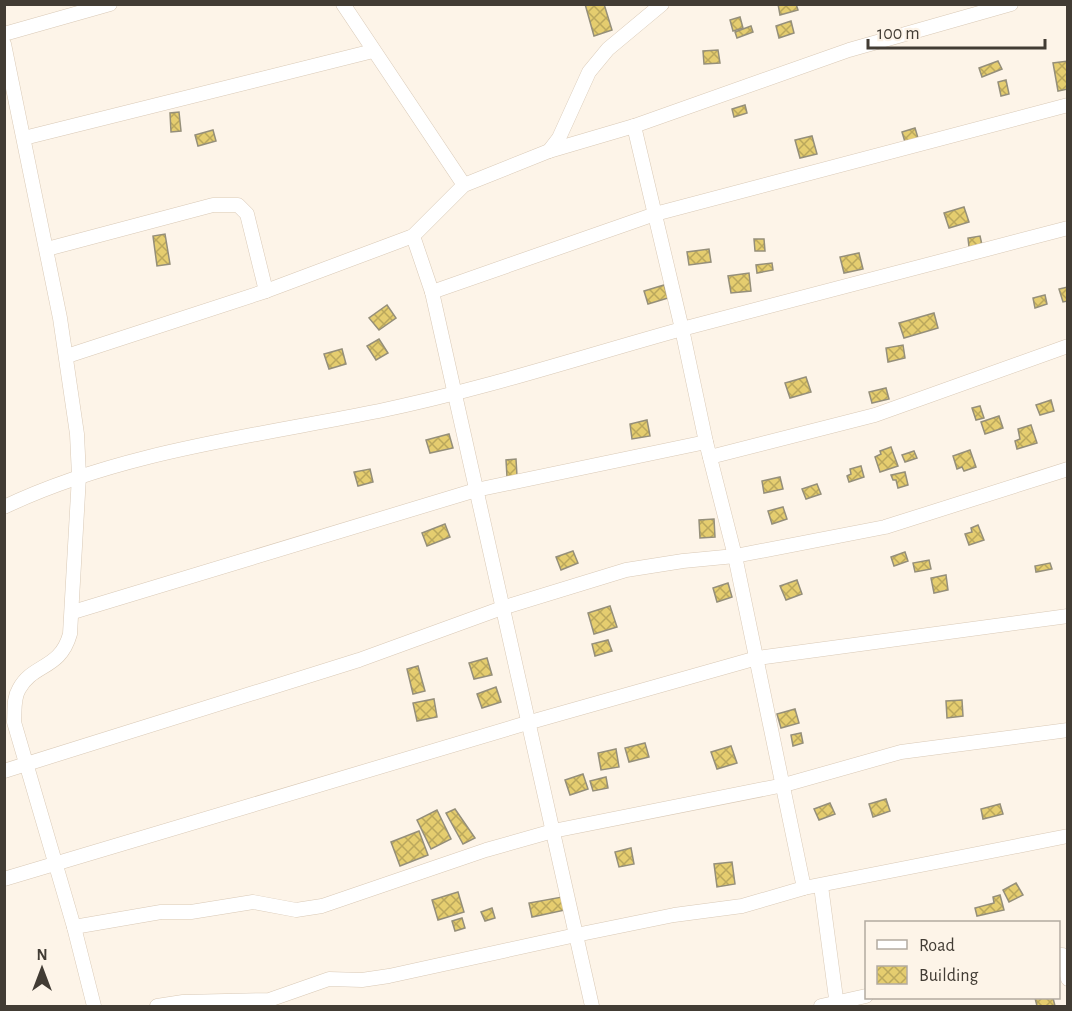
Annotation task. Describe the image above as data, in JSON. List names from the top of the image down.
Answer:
{
  "legend": ["Road", "Building"],
  "scale_bar": "100 m",
  "north": "top"
}
